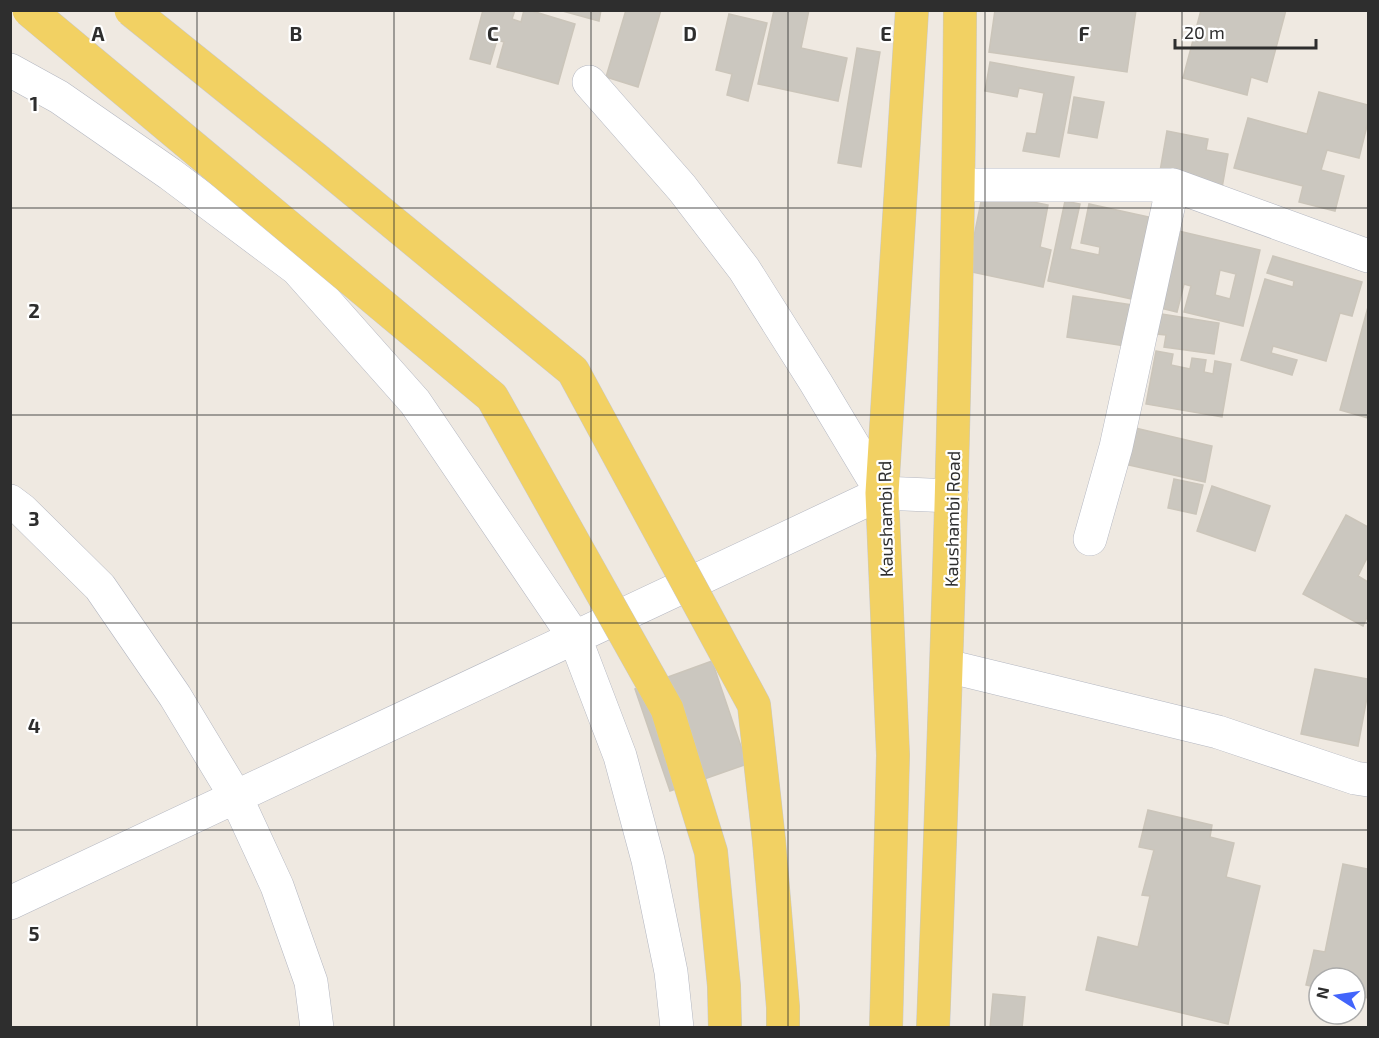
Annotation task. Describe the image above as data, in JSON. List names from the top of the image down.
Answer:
{
  "streets": {
    "main road": ["Kaushambi Rd", "Kaushambi Road"]
  },
  "scale_bar": "20 m",
  "north": "left",
  "grid": {
    "columns": [
      "A",
      "B",
      "C",
      "D",
      "E",
      "F"
    ],
    "rows": [
      "1",
      "2",
      "3",
      "4",
      "5"
    ]
  }
}
